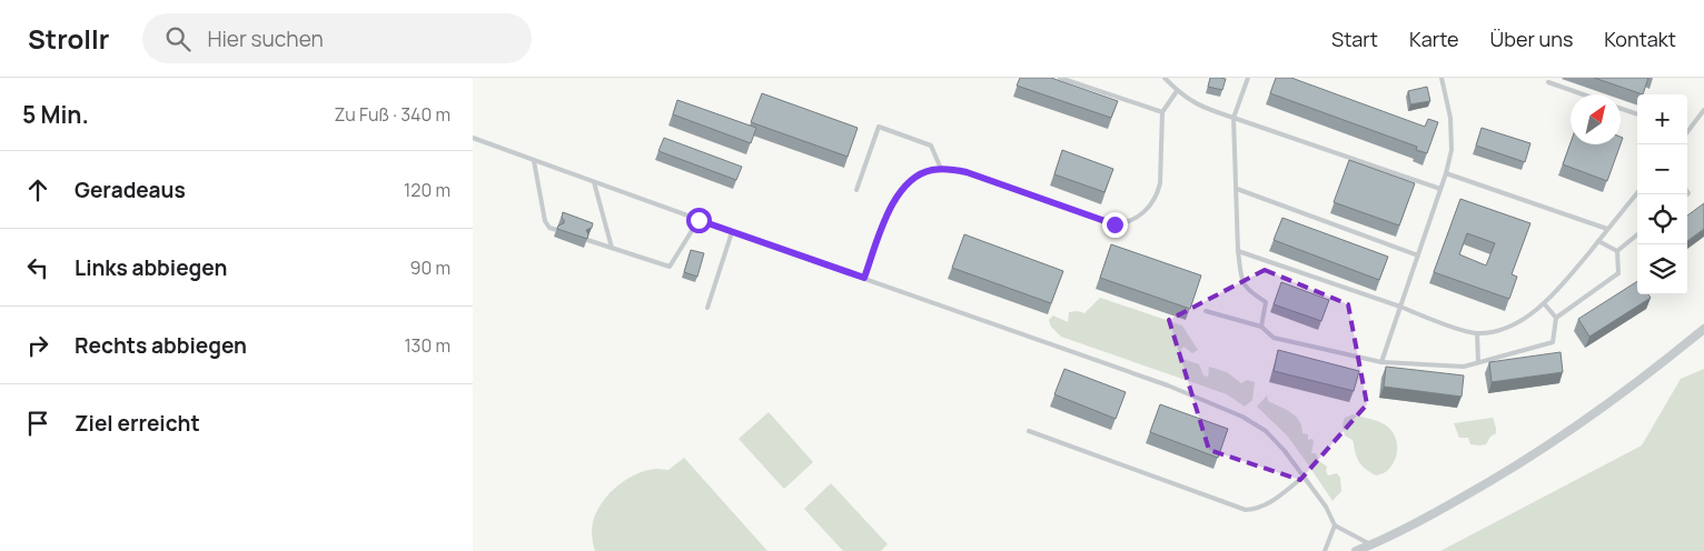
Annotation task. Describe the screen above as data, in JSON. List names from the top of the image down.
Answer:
{
  "north": "top right",
  "page": {
    "header": "Strollr",
    "search": "Hier suchen",
    "nav": [
      "Start",
      "Karte",
      "Über uns",
      "Kontakt"
    ],
    "heading": ["5 Min.", "Zu Fuß · 340 m"],
    "map_buttons": ["+", "−"],
    "list": [
      ["Geradeaus", "120 m"],
      ["Links abbiegen", "90 m"],
      ["Rechts abbiegen", "130 m"],
      "Ziel erreicht"
    ]
  }
}
